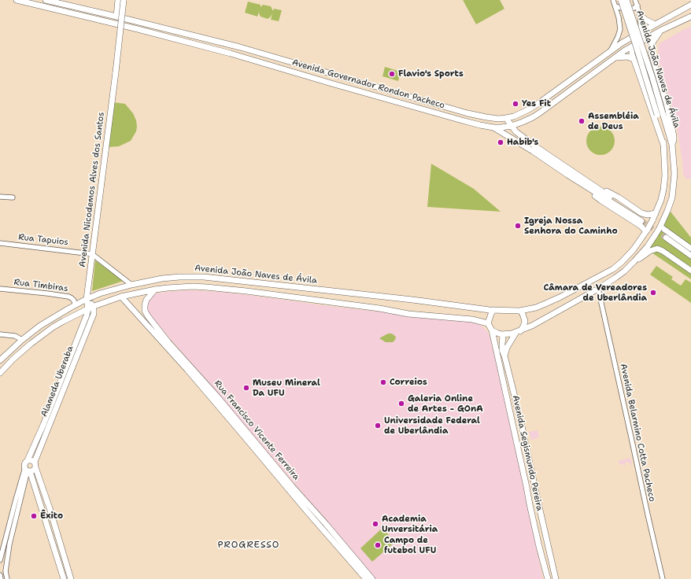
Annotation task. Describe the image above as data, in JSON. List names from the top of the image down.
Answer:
{
  "streets": {
    "main road": [
      "Avenida João Naves de Ávila",
      "Avenida Governador Rondon Pacheco",
      "Avenida Nicodemos Alves dos Santos",
      "Alameda Uberaba",
      "Rua Francisco Vicente Ferreira",
      "Avenida Segismundo Pereira"
    ],
    "street": ["Rua Tapuios", "Rua Timbiras", "Avenida Belarmino Cotta Pacheco"]
  },
  "crossings": [
    ["Avenida João Naves de Ávila", "Avenida Governador Rondon Pacheco"],
    ["Avenida João Naves de Ávila", "Avenida Nicodemos Alves dos Santos"],
    ["Avenida João Naves de Ávila", "Rua Timbiras"],
    ["Avenida João Naves de Ávila", "Alameda Uberaba"],
    ["Avenida João Naves de Ávila", "Rua Francisco Vicente Ferreira"],
    ["Avenida João Naves de Ávila", "Avenida Belarmino Cotta Pacheco"],
    ["Avenida João Naves de Ávila", "Avenida Segismundo Pereira"],
    ["Avenida Nicodemos Alves dos Santos", "Rua Tapuios"]
  ],
  "districts": ["PROGRESSO"],
  "places": [
    "Flavio's Sports",
    "Yes Fit",
    "Assembléia de Deus",
    "Habib's",
    "Igreja Nossa Senhora do Caminho",
    "Câmara de Vereadores de Uberlândia",
    "Correios",
    "Museu Mineral Da UFU",
    "Galeria Online de Artes - GOnA",
    "Universidade Federal de Uberlândia",
    "Êxito",
    "Academia Unversitária",
    "Campo de futebol UFU"
  ]
}
